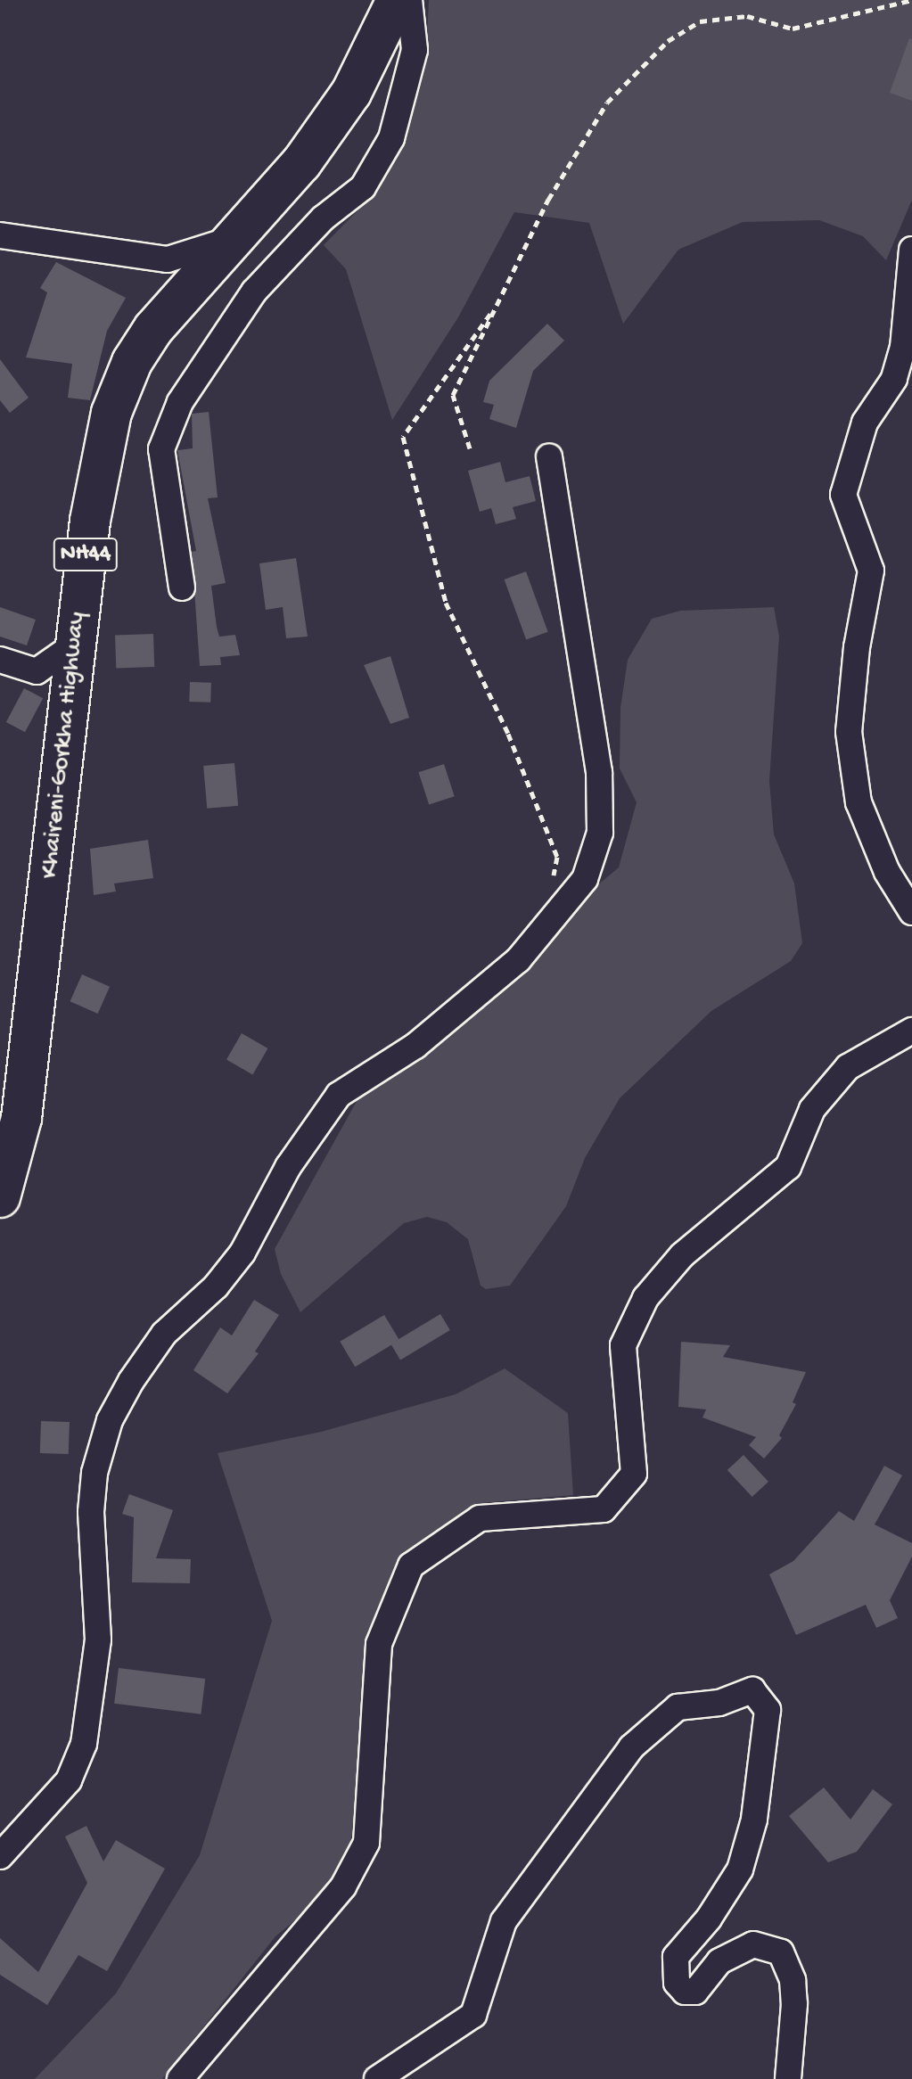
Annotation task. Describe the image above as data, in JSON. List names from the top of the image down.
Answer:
{
  "streets": {
    "main road": ["NH44", "Khaireni-Gorkha Highway"]
  }
}
